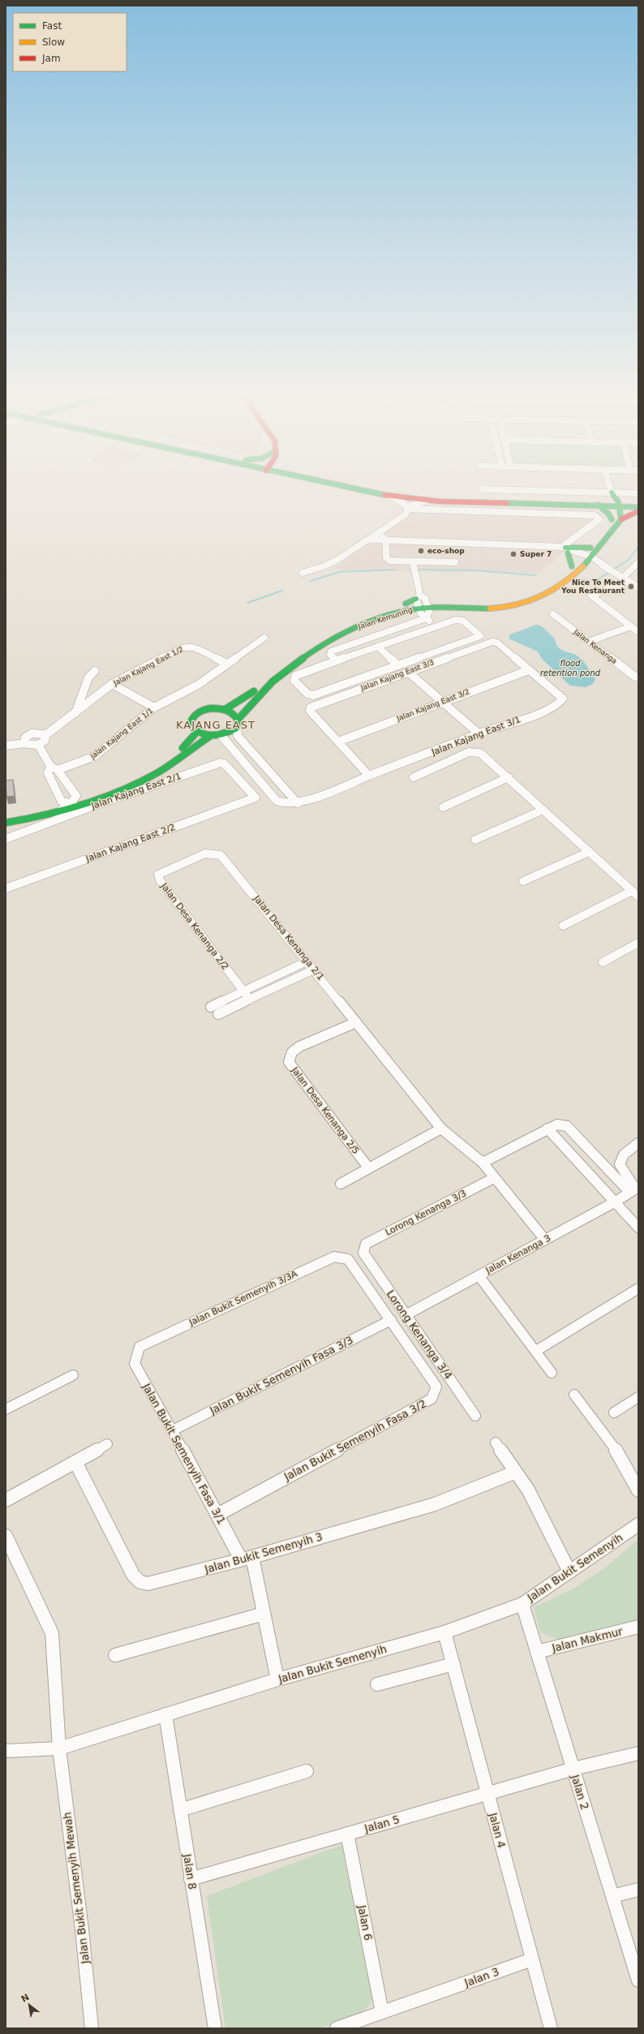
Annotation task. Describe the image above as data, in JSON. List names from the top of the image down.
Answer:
{
  "streets": {
    "street": [
      "Jalan Kemuning",
      "Jalan Kenanga",
      "Jalan Kajang East 1/2",
      "Jalan Kajang East 3/3",
      "Jalan Kajang East 3/2",
      "Jalan Kajang East 1/1",
      "Jalan Kajang East 3/1",
      "Jalan Kajang East 2/1",
      "Jalan Kajang East 2/2",
      "Jalan Desa Kenanga 2/2",
      "Jalan Desa Kenanga 2/1",
      "Jalan Desa Kenanga 2/5",
      "Lorong Kenanga 3/3",
      "Jalan Kenanga 3",
      "Jalan Bukit Semenyih 3/3A",
      "Lorong Kenanga 3/4",
      "Jalan Bukit Semenyih Fasa 3/3",
      "Jalan Bukit Semenyih Fasa 3/2",
      "Jalan Bukit Semenyih Fasa 3/1",
      "Jalan Bukit Semenyih 3",
      "Jalan Bukit Semenyih",
      "Jalan Makmur",
      "Jalan 2",
      "Jalan 5",
      "Jalan 4",
      "Jalan 8",
      "Jalan Bukit Semenyih Mewah",
      "Jalan 6",
      "Jalan 3"
    ]
  },
  "crossings": [
    ["Jalan Kajang East 1/2", "Jalan Kajang East 1/1"],
    ["Jalan Kajang East 3/3", "Jalan Kajang East 3/2"],
    ["Jalan Kajang East 3/3", "Jalan Kajang East 3/1"],
    ["Jalan Kajang East 3/2", "Jalan Kajang East 3/1"],
    ["Jalan Kajang East 2/1", "Jalan Kajang East 2/2"],
    ["Jalan Desa Kenanga 2/2", "Jalan Desa Kenanga 2/1"],
    ["Jalan Desa Kenanga 2/1", "Jalan Desa Kenanga 2/5"],
    ["Jalan Desa Kenanga 2/1", "Lorong Kenanga 3/3"],
    ["Jalan Desa Kenanga 2/1", "Jalan Kenanga 3"],
    ["Lorong Kenanga 3/3", "Lorong Kenanga 3/4"],
    ["Jalan Kenanga 3", "Lorong Kenanga 3/4"],
    ["Jalan Bukit Semenyih 3/3A", "Jalan Bukit Semenyih Fasa 3/2"],
    ["Jalan Bukit Semenyih 3/3A", "Jalan Bukit Semenyih Fasa 3/1"],
    ["Jalan Bukit Semenyih Fasa 3/3", "Jalan Bukit Semenyih Fasa 3/2"],
    ["Jalan Bukit Semenyih Fasa 3/3", "Jalan Bukit Semenyih Fasa 3/1"],
    ["Jalan Bukit Semenyih Fasa 3/2", "Jalan Bukit Semenyih Fasa 3/1"],
    ["Jalan Bukit Semenyih Fasa 3/1", "Jalan Bukit Semenyih 3"],
    ["Jalan Bukit Semenyih Fasa 3/1", "Jalan Bukit Semenyih"],
    ["Jalan Bukit Semenyih", "Jalan 2"],
    ["Jalan Bukit Semenyih", "Jalan 4"],
    ["Jalan Bukit Semenyih", "Jalan 8"],
    ["Jalan Bukit Semenyih", "Jalan Bukit Semenyih Mewah"],
    ["Jalan Makmur", "Jalan 2"],
    ["Jalan 2", "Jalan 5"],
    ["Jalan 5", "Jalan 4"],
    ["Jalan 5", "Jalan 8"],
    ["Jalan 5", "Jalan 6"],
    ["Jalan 4", "Jalan 3"],
    ["Jalan 6", "Jalan 3"]
  ],
  "districts": ["KAJANG EAST"],
  "water": ["flood retention pond"],
  "places": ["eco-shop", "Super 7", "Nice To Meet You Restaurant"],
  "legend": ["Fast", "Slow", "Jam"],
  "north": "top left"
}
